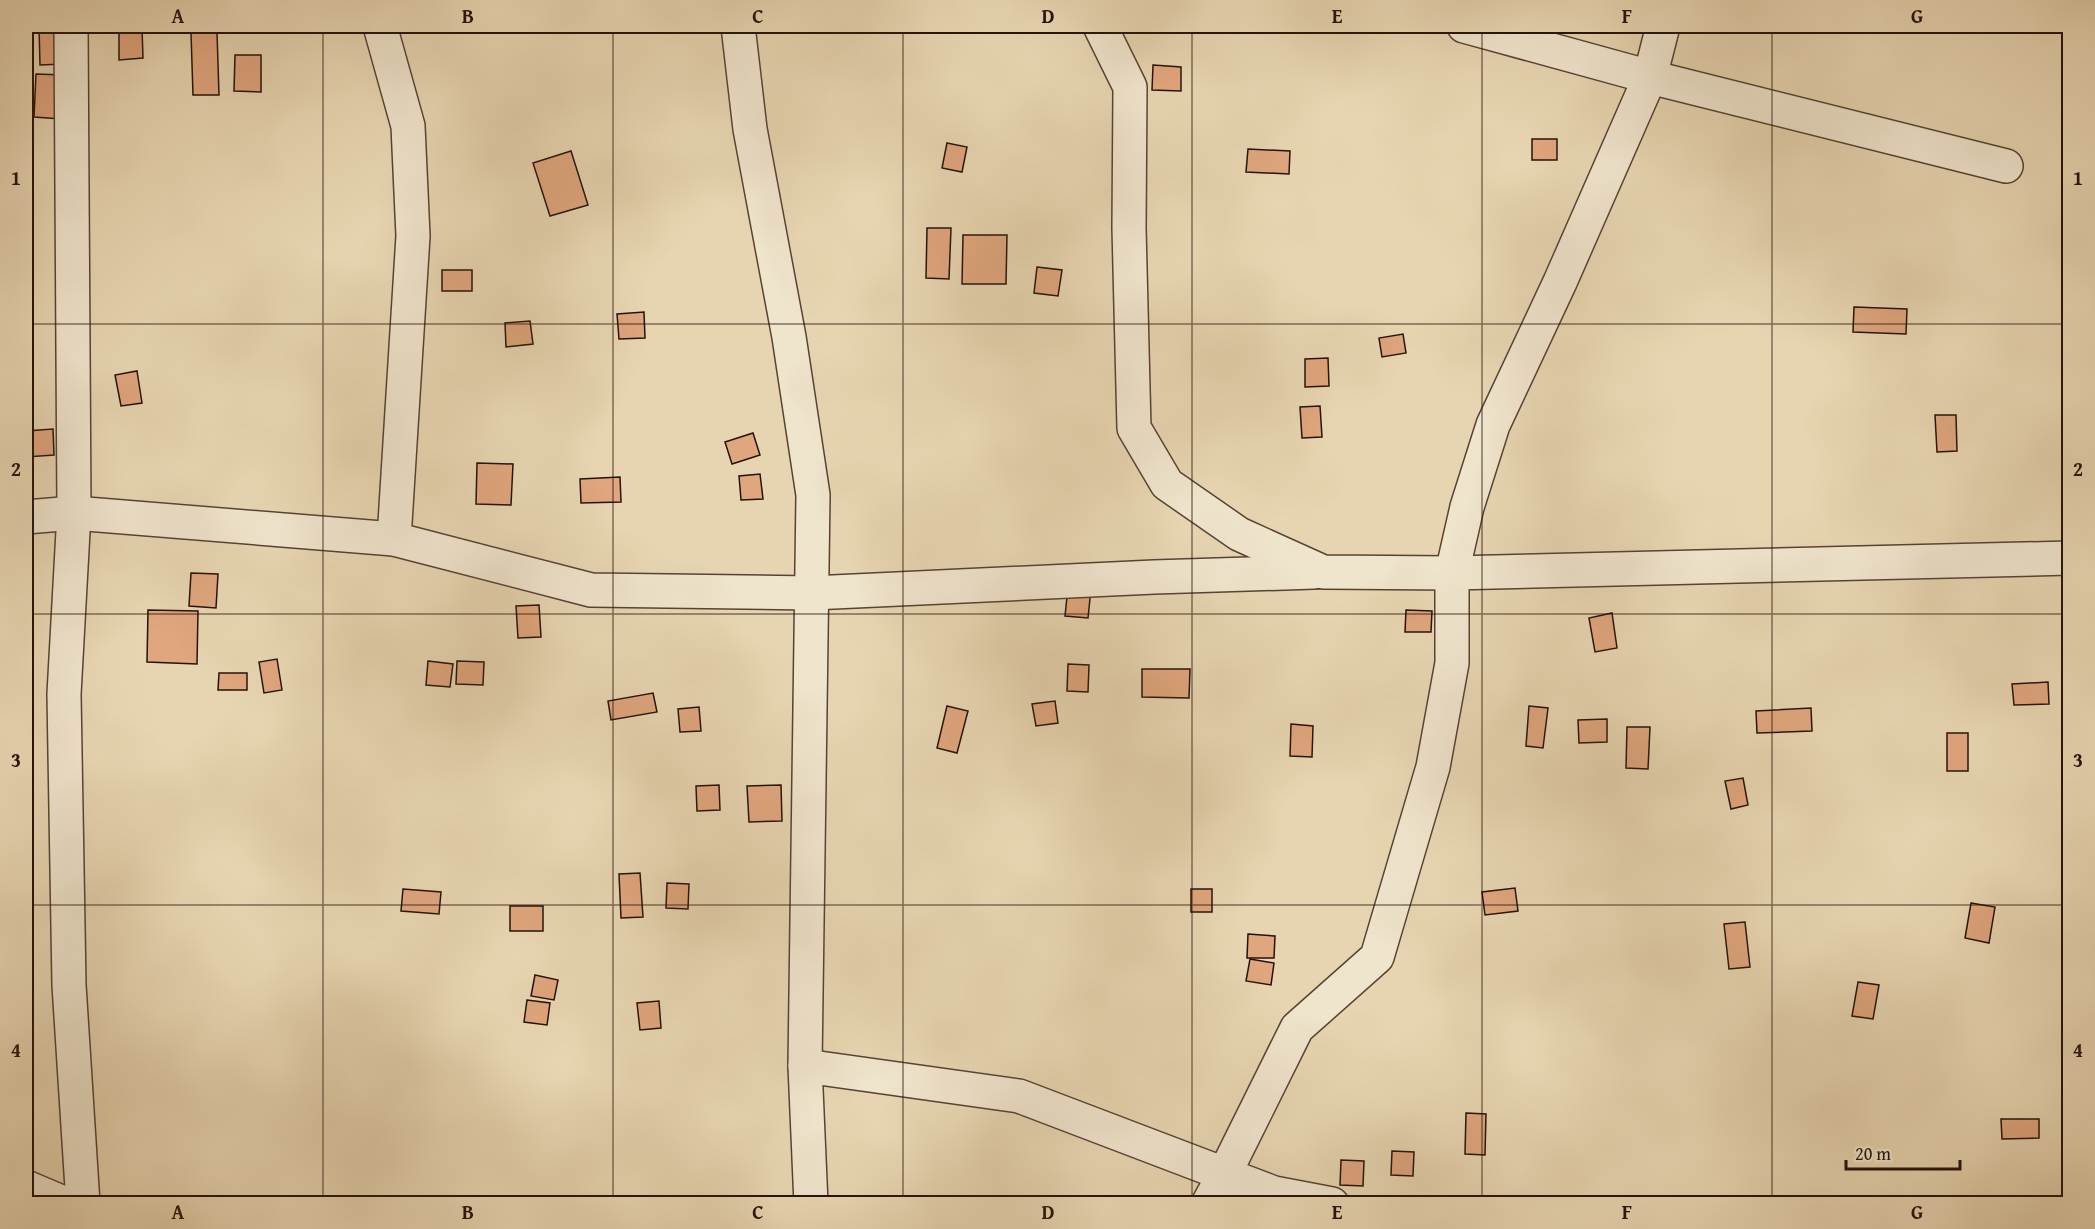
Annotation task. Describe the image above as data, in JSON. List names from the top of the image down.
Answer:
{
  "scale_bar": "20 m",
  "grid": {
    "columns": [
      "A",
      "B",
      "C",
      "D",
      "E",
      "F",
      "G"
    ],
    "rows": [
      "1",
      "2",
      "3",
      "4"
    ]
  }
}
